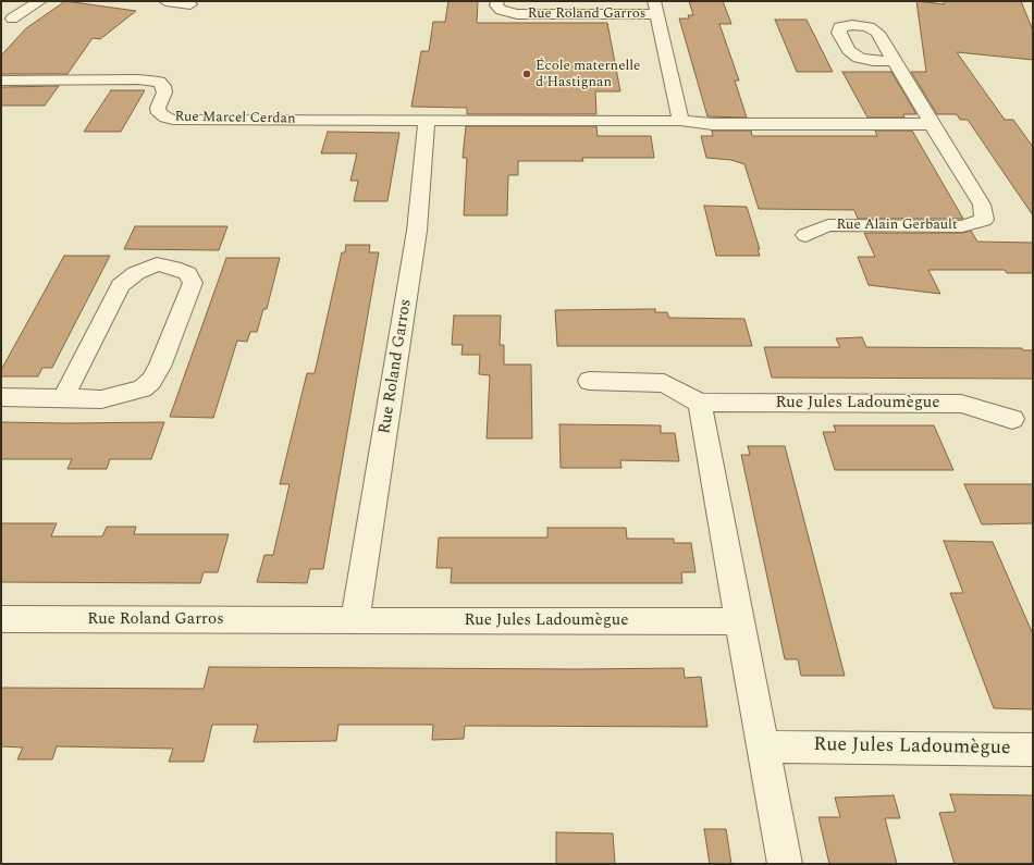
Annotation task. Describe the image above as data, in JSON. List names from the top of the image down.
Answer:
{
  "streets": {
    "street": [
      "Rue Roland Garros",
      "Rue Marcel Cerdan",
      "Rue Alain Gerbault",
      "Rue Jules Ladoumègue"
    ]
  },
  "crossings": [
    ["Rue Roland Garros", "Rue Marcel Cerdan"],
    ["Rue Roland Garros", "Rue Jules Ladoumègue"]
  ],
  "places": ["École maternelle d'Hastignan"]
}
